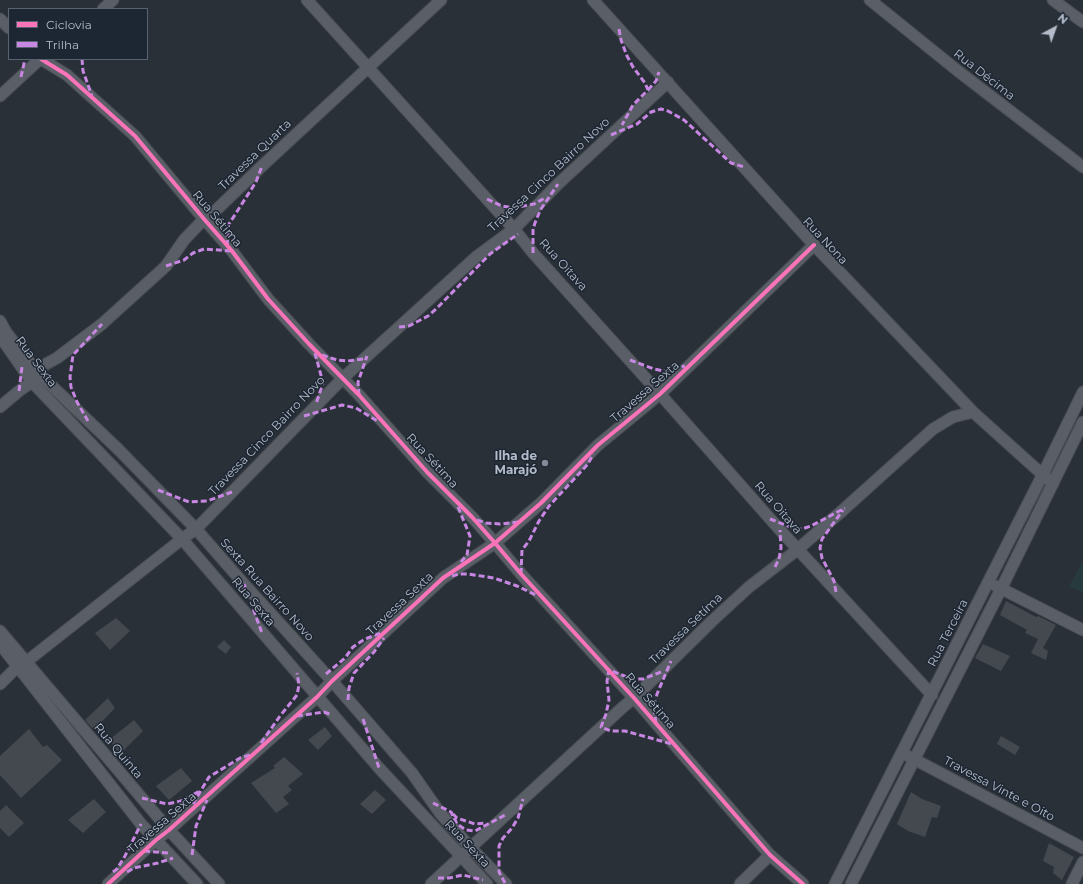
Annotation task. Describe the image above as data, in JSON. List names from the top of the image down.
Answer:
{
  "streets": {
    "street": [
      "Rua Décima",
      "Travessa Quarta",
      "Travessa Cinco Bairro Novo",
      "Rua Sétima",
      "Rua Nona",
      "Rua Oitava",
      "Rua Sexta",
      "Travessa Sexta",
      "Sexta Rua Bairro Novo",
      "Travessa Setíma",
      "Rua Terceira",
      "Rua Quinta",
      "Travessa Vinte e Oito"
    ]
  },
  "crossings": [
    ["Travessa Quarta", "Rua Sétima"],
    ["Travessa Quarta", "Rua Oitava"],
    ["Travessa Quarta", "Rua Sexta"],
    ["Travessa Quarta", "Sexta Rua Bairro Novo"],
    ["Travessa Cinco Bairro Novo", "Rua Sétima"],
    ["Travessa Cinco Bairro Novo", "Rua Nona"],
    ["Travessa Cinco Bairro Novo", "Rua Oitava"],
    ["Travessa Cinco Bairro Novo", "Rua Sexta"],
    ["Travessa Cinco Bairro Novo", "Sexta Rua Bairro Novo"],
    ["Travessa Cinco Bairro Novo", "Rua Quinta"],
    ["Rua Sétima", "Travessa Sexta"],
    ["Rua Sétima", "Travessa Setíma"],
    ["Rua Nona", "Travessa Sexta"],
    ["Rua Nona", "Travessa Setíma"],
    ["Rua Nona", "Rua Terceira"],
    ["Rua Oitava", "Travessa Sexta"],
    ["Rua Oitava", "Travessa Setíma"],
    ["Rua Oitava", "Rua Terceira"],
    ["Rua Sexta", "Travessa Sexta"],
    ["Rua Sexta", "Sexta Rua Bairro Novo"],
    ["Rua Sexta", "Travessa Setíma"],
    ["Travessa Sexta", "Sexta Rua Bairro Novo"],
    ["Travessa Sexta", "Rua Quinta"],
    ["Sexta Rua Bairro Novo", "Travessa Setíma"],
    ["Rua Terceira", "Travessa Vinte e Oito"]
  ],
  "places": ["Ilha de Marajó"],
  "legend": ["Ciclovia", "Trilha"],
  "north": "top right"
}
